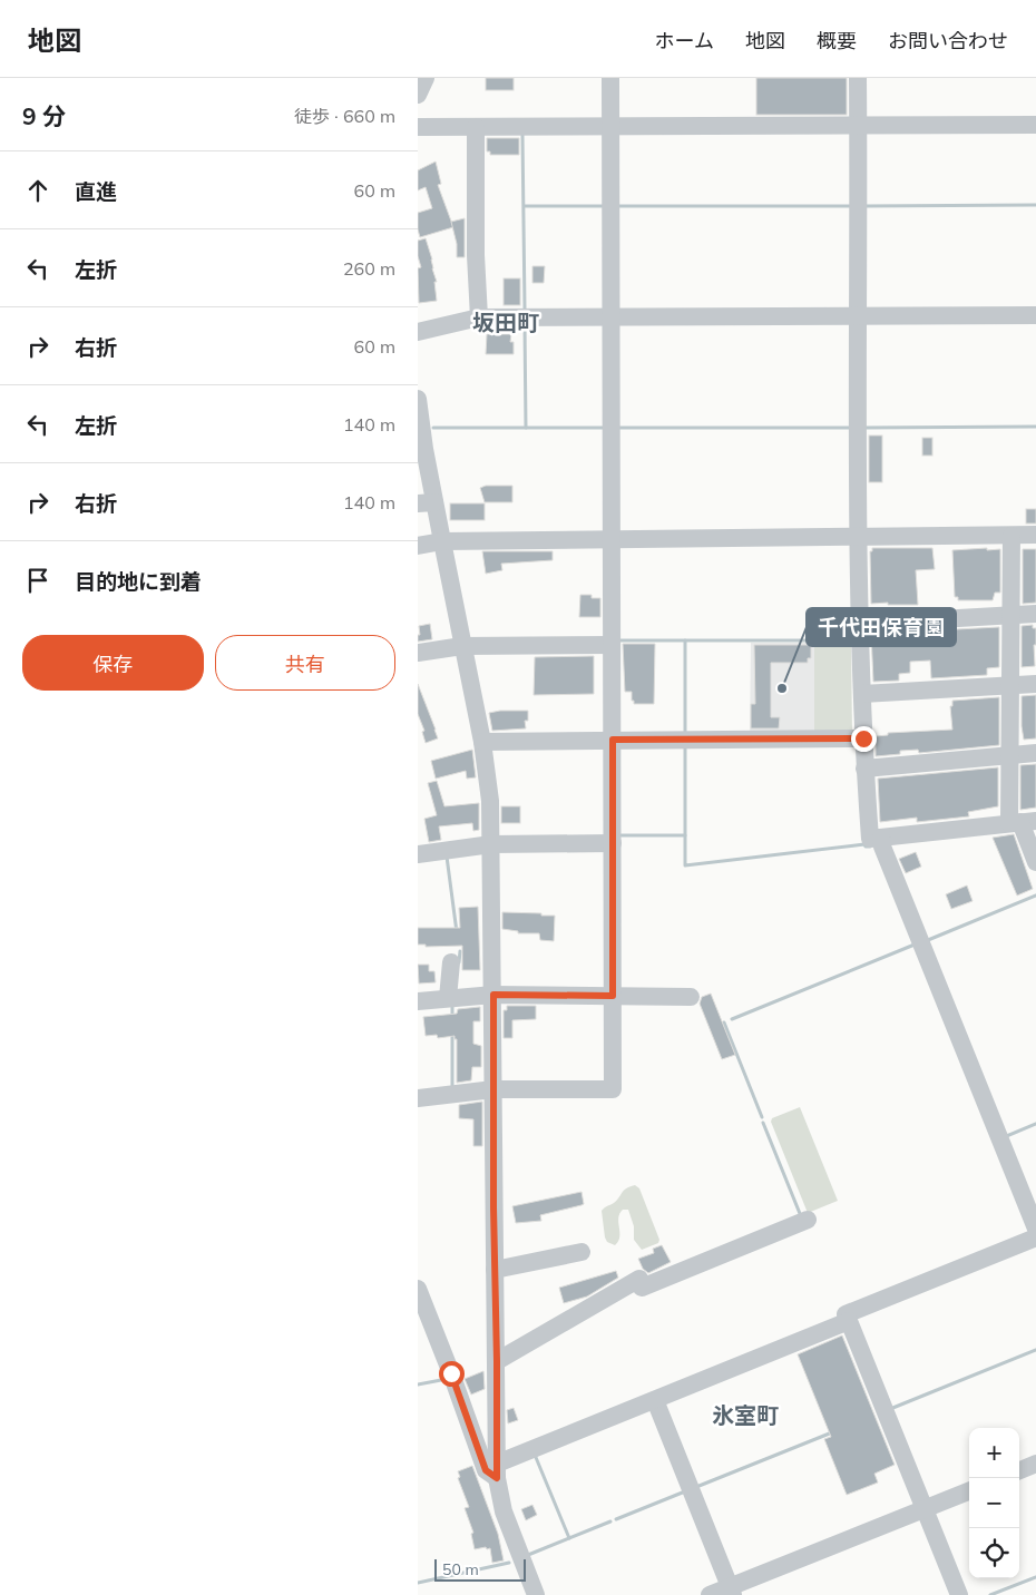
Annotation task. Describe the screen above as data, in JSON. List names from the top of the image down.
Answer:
{
  "districts": ["坂田町", "氷室町"],
  "places": ["千代田保育園"],
  "scale_bar": "50 m",
  "page": {
    "header": "地図",
    "nav": [
      "ホーム",
      "地図",
      "概要",
      "お問い合わせ"
    ],
    "heading": ["9 分", "徒歩 · 660 m"],
    "list": [
      ["直進", "60 m"],
      ["左折", "260 m"],
      ["右折", "60 m"],
      ["左折", "140 m"],
      ["右折", "140 m"],
      "目的地に到着"
    ],
    "buttons": ["保存", "共有"],
    "map_buttons": ["+", "−"],
    "scale": "50 m"
  }
}
